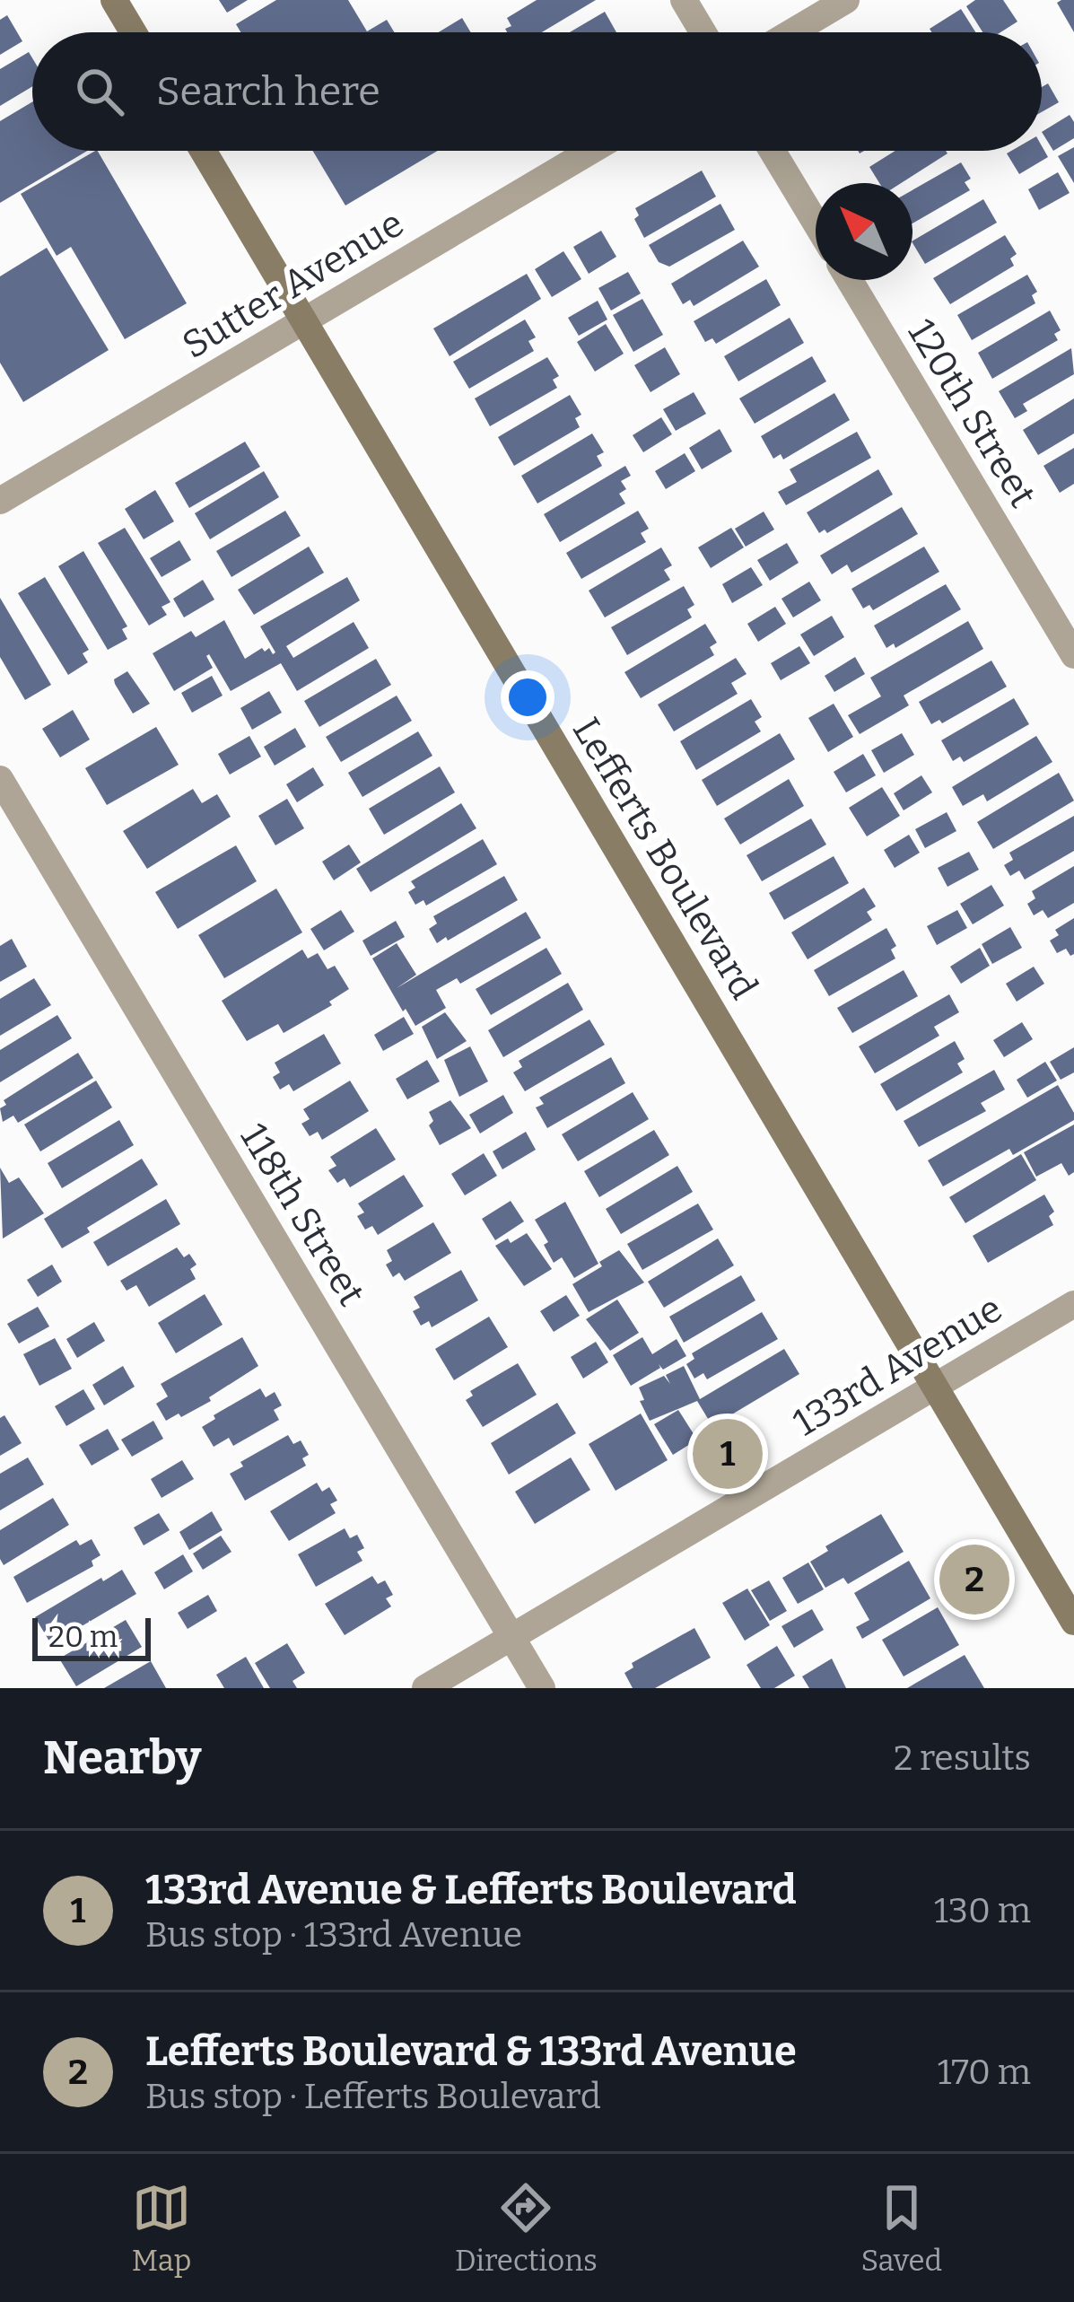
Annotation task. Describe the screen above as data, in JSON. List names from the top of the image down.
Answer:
{
  "streets": {
    "main road": ["Lefferts Boulevard"],
    "street": [
      "Sutter Avenue",
      "120th Street",
      "118th Street",
      "133rd Avenue"
    ]
  },
  "crossings": [
    ["Sutter Avenue", "Lefferts Boulevard"],
    ["Lefferts Boulevard", "133rd Avenue"],
    ["118th Street", "133rd Avenue"]
  ],
  "scale_bar": "20 m",
  "north": "top left",
  "page": {
    "search": "Search here",
    "pins": ["1", "2"],
    "scale": "20 m",
    "heading": ["Nearby", "2 results"],
    "list": [
      {
        "mark": "1",
        "name": "133rd Avenue & Lefferts Boulevard",
        "note": "Bus stop · 133rd Avenue",
        "value": "130 m"
      },
      {
        "mark": "2",
        "name": "Lefferts Boulevard & 133rd Avenue",
        "note": "Bus stop · Lefferts Boulevard",
        "value": "170 m"
      }
    ],
    "nav": ["Map", "Directions", "Saved"]
  }
}
